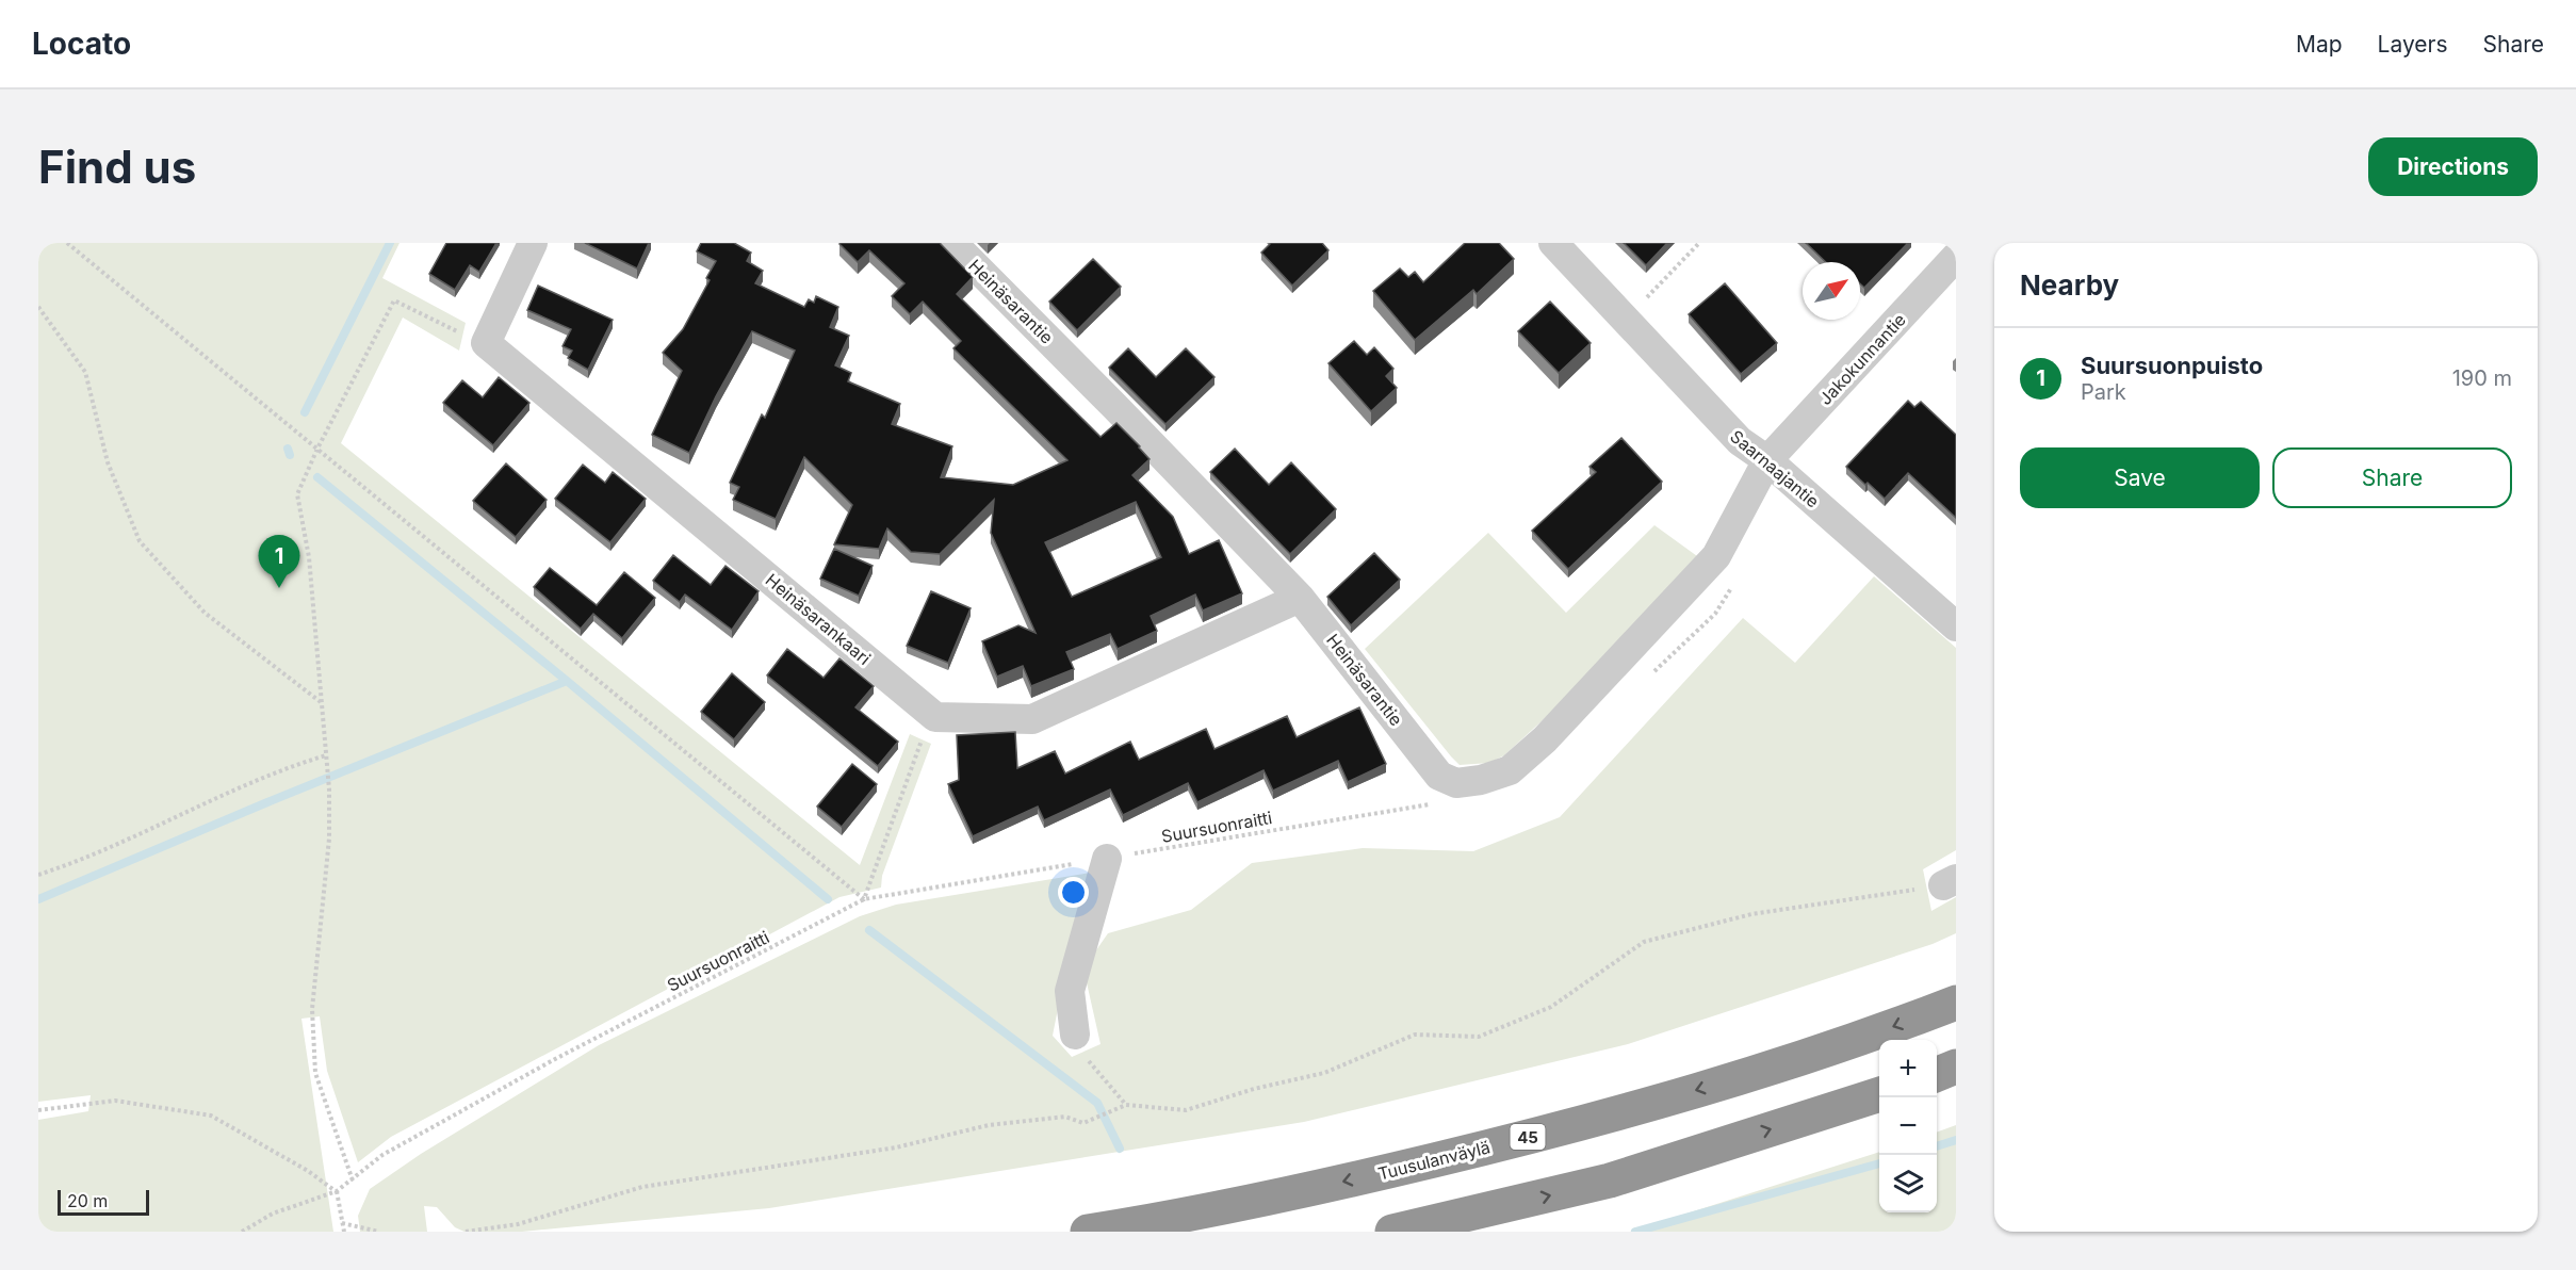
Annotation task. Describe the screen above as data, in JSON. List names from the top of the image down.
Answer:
{
  "streets": {
    "highway": ["45", "Tuusulanväylä"],
    "street": [
      "Heinäsarantie",
      "Jakokunnantie",
      "Saarnaajantie",
      "Heinäsarankaari"
    ],
    "path": ["Suursuonraitti"]
  },
  "crossings": [
    ["Heinäsarantie", "Suursuonraitti"],
    ["Jakokunnantie", "Saarnaajantie"]
  ],
  "scale_bar": "20 m",
  "north": "top right",
  "page": {
    "header": "Locato",
    "nav": ["Map", "Layers", "Share"],
    "buttons": [
      "Directions",
      ["Save", "Share"]
    ],
    "title": "Find us",
    "heading": "Nearby",
    "list": [
      {
        "mark": "1",
        "name": "Suursuonpuisto",
        "note": "Park",
        "value": "190 m"
      }
    ],
    "pins": "1",
    "map_buttons": ["+", "−"],
    "scale": "20 m"
  }
}
